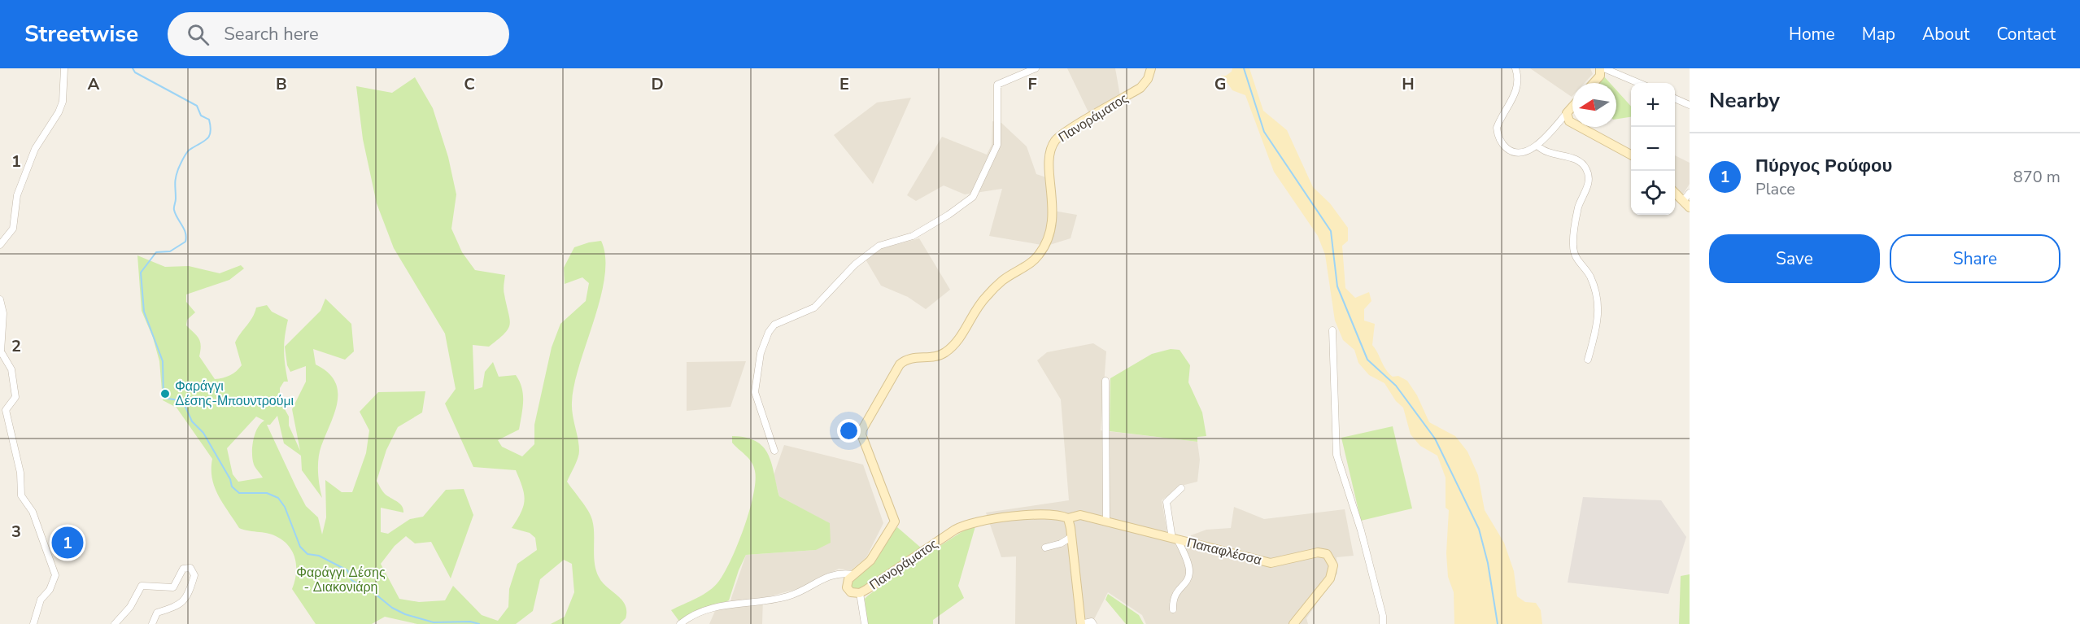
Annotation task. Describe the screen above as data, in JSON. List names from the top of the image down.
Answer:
{
  "streets": {
    "main road": ["Πανοράματος", "Παπαφλέσσα"]
  },
  "crossings": [
    ["Πανοράματος", "Παπαφλέσσα"]
  ],
  "parks": ["Φαράγγι Δέσης - Διακονιάρη"],
  "places": ["Φαράγγι Δέσης-Μπουντρούμι"],
  "north": "left",
  "page": {
    "header": "Streetwise",
    "search": "Search here",
    "nav": [
      "Home",
      "Map",
      "About",
      "Contact"
    ],
    "heading": "Nearby",
    "map_buttons": ["+", "−"],
    "list": [
      {
        "mark": "1",
        "name": "Πύργος Ρούφου",
        "note": "Place",
        "value": "870 m"
      }
    ],
    "buttons": ["Save", "Share"],
    "pins": "1"
  },
  "grid": {
    "columns": [
      "A",
      "B",
      "C",
      "D",
      "E",
      "F",
      "G",
      "H"
    ],
    "rows": ["1", "2", "3"]
  }
}
